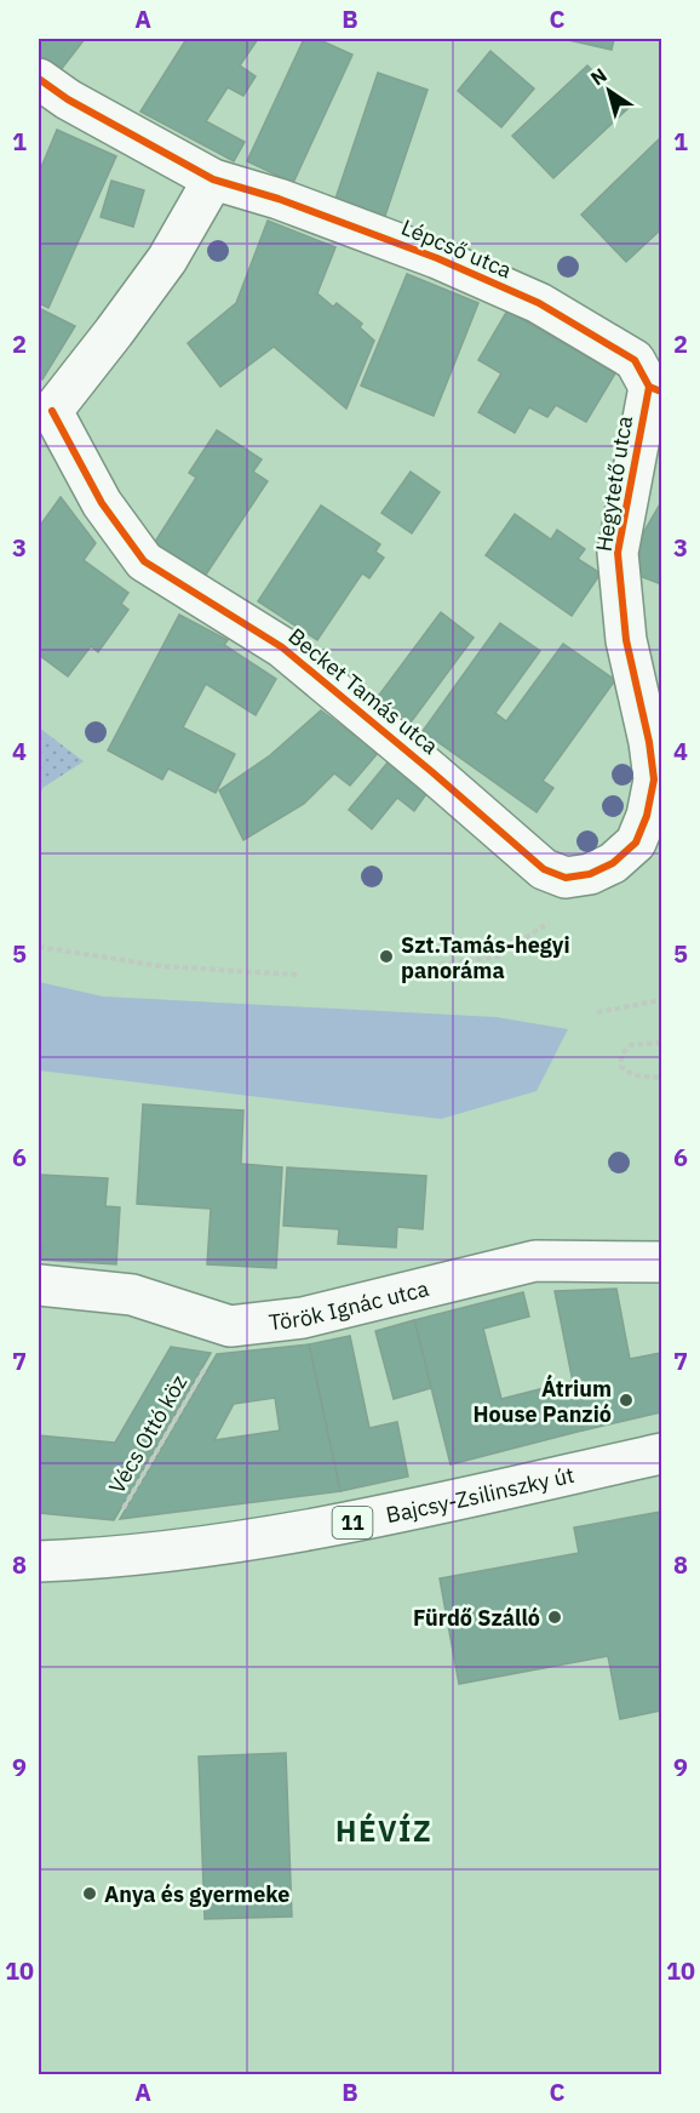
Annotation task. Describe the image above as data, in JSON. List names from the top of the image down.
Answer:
{
  "streets": {
    "street": [
      "Lépcső utca",
      "Hegytető utca",
      "Becket Tamás utca",
      "Török Ignác utca",
      "Bajcsy-Zsilinszky út",
      "11"
    ],
    "path": ["Vécs Ottó köz"]
  },
  "crossings": [
    ["Lépcső utca", "Hegytető utca"],
    ["Lépcső utca", "Becket Tamás utca"],
    ["Hegytető utca", "Becket Tamás utca"],
    ["Török Ignác utca", "Vécs Ottó köz"],
    ["Vécs Ottó köz", "Bajcsy-Zsilinszky út"]
  ],
  "districts": ["HÉVÍZ"],
  "places": [
    "Szt.Tamás-hegyi panoráma",
    "Átrium House Panzió",
    "Fürdő Szálló",
    "Anya és gyermeke"
  ],
  "north": "top left",
  "grid": {
    "columns": ["A", "B", "C"],
    "rows": [
      "1",
      "2",
      "3",
      "4",
      "5",
      "6",
      "7",
      "8",
      "9",
      "10"
    ]
  }
}
